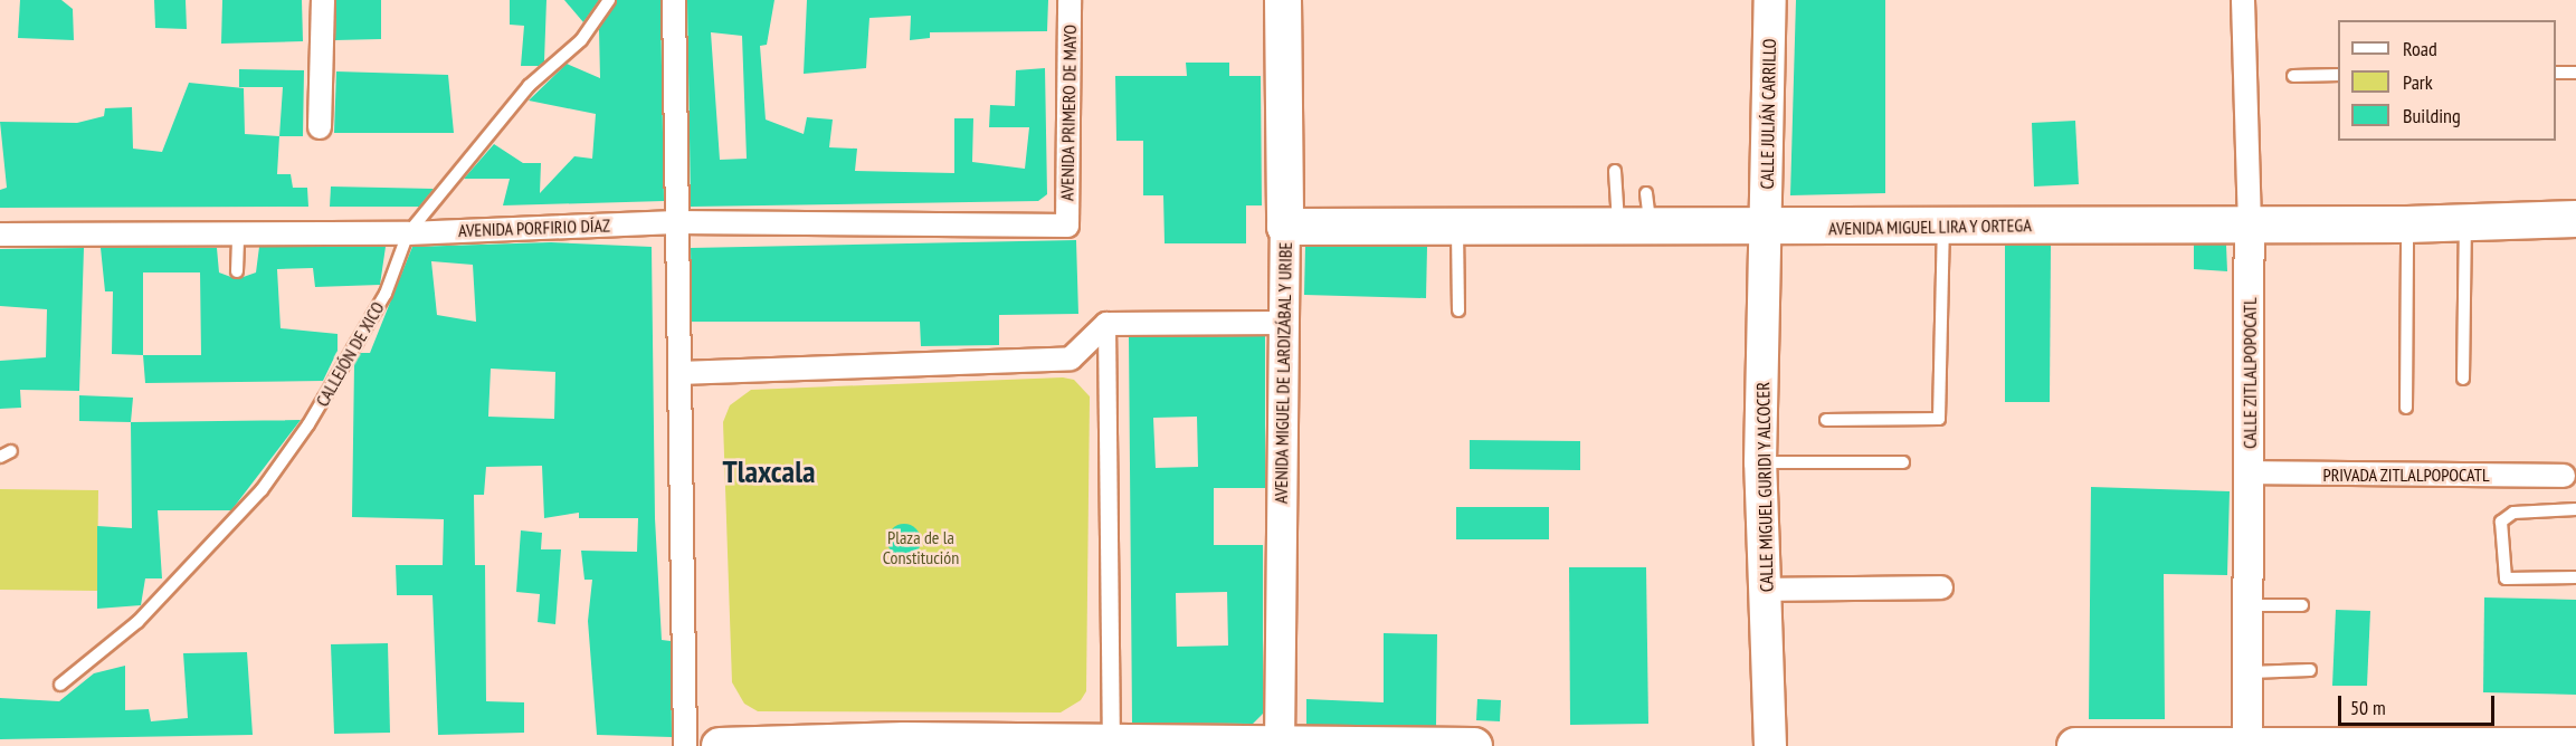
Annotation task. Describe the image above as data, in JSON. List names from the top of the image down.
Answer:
{
  "streets": {
    "main road": [
      "CALLE JULIÁN CARRILLO",
      "AVENIDA MIGUEL LIRA Y ORTEGA",
      "AVENIDA MIGUEL DE LARDIZÁBAL Y URIBE",
      "CALLE MIGUEL GURIDI Y ALCOCER"
    ],
    "street": [
      "AVENIDA PRIMERO DE MAYO",
      "AVENIDA PORFIRIO DÍAZ",
      "CALLE ZITLALPOPOCATL",
      "PRIVADA ZITLALPOPOCATL"
    ],
    "lane": ["CALLEJÓN DE XICO"]
  },
  "crossings": [
    ["AVENIDA PRIMERO DE MAYO", "AVENIDA PORFIRIO DÍAZ"],
    ["CALLE JULIÁN CARRILLO", "AVENIDA MIGUEL LIRA Y ORTEGA"],
    ["CALLE JULIÁN CARRILLO", "CALLE MIGUEL GURIDI Y ALCOCER"],
    ["AVENIDA MIGUEL LIRA Y ORTEGA", "AVENIDA MIGUEL DE LARDIZÁBAL Y URIBE"],
    ["AVENIDA MIGUEL LIRA Y ORTEGA", "CALLE ZITLALPOPOCATL"],
    ["AVENIDA MIGUEL LIRA Y ORTEGA", "CALLE MIGUEL GURIDI Y ALCOCER"],
    ["AVENIDA PORFIRIO DÍAZ", "CALLEJÓN DE XICO"],
    ["CALLE ZITLALPOPOCATL", "PRIVADA ZITLALPOPOCATL"]
  ],
  "districts": ["Tlaxcala"],
  "parks": ["Plaza de la Constitución"],
  "legend": ["Road", "Park", "Building"],
  "scale_bar": "50 m"
}
